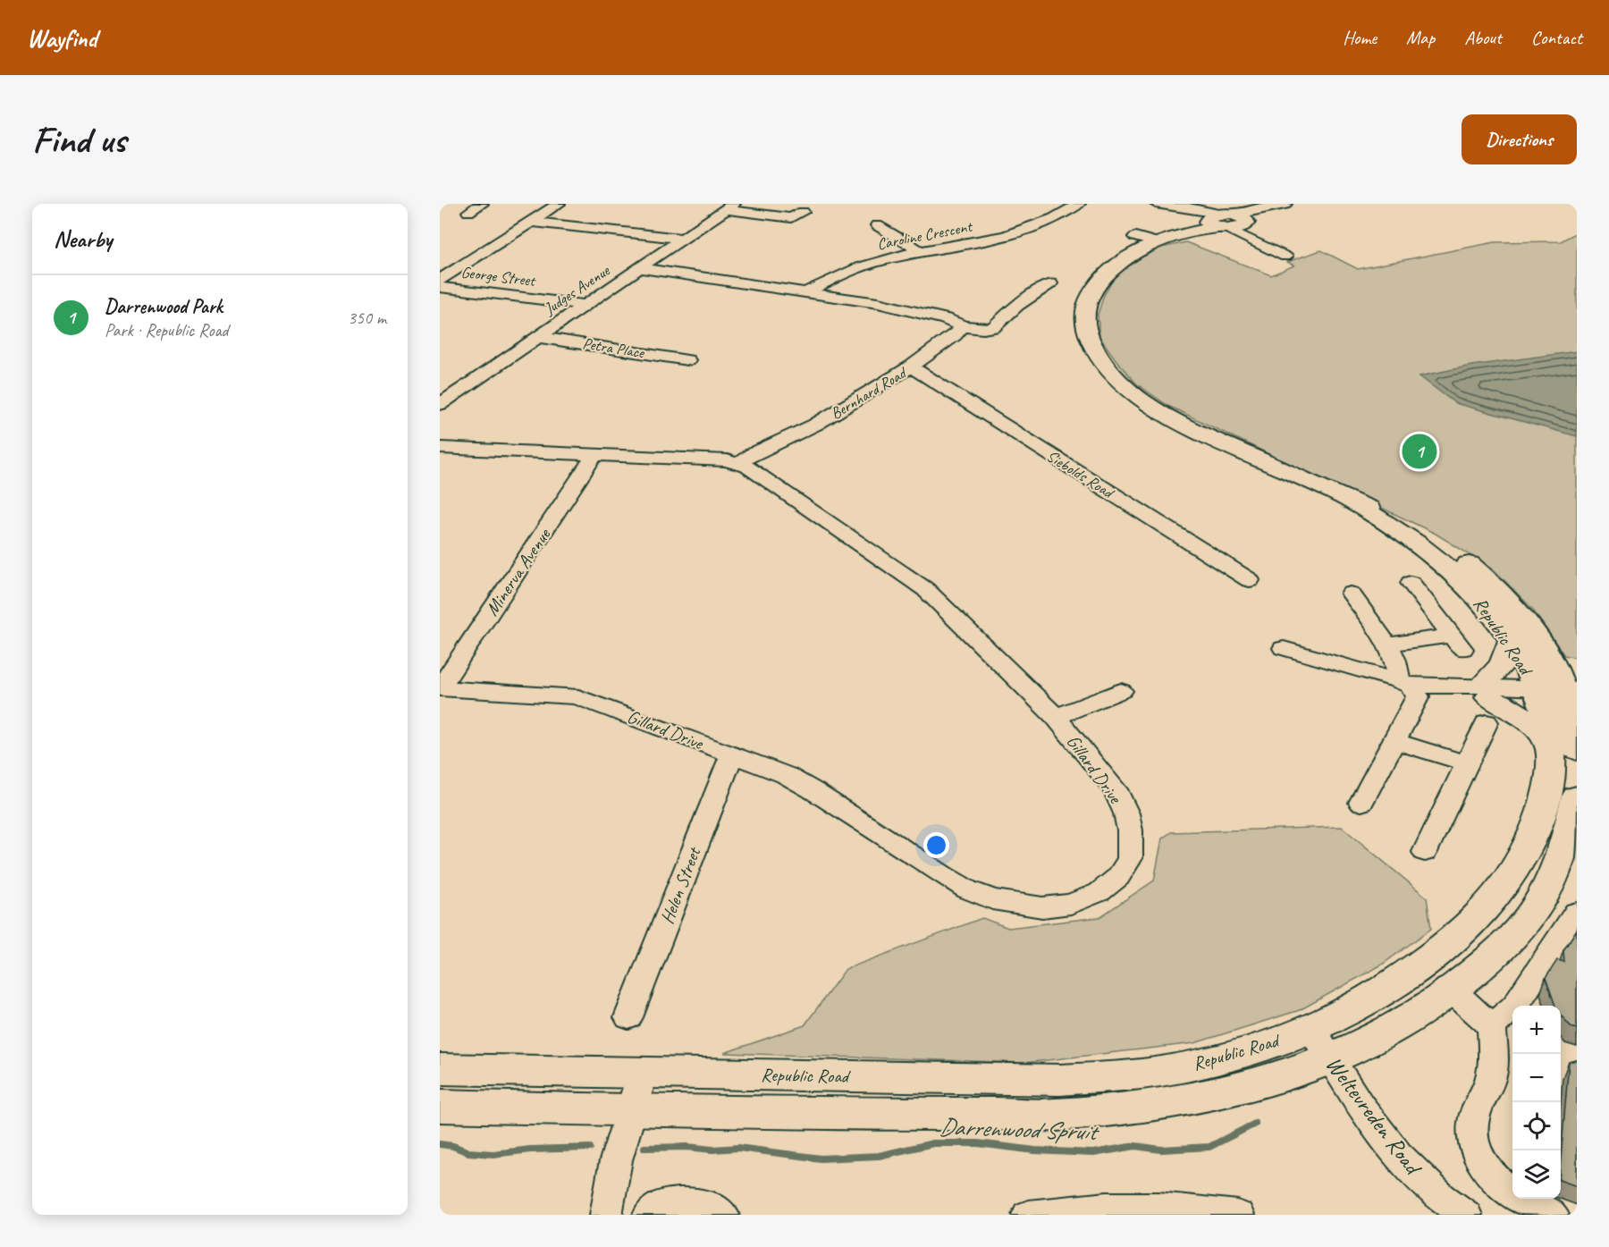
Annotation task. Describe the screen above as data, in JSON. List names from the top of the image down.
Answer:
{
  "streets": {
    "main road": ["Republic Road"],
    "street": [
      "Caroline Crescent",
      "George Street",
      "Judges Avenue",
      "Petra Place",
      "Bernhard Road",
      "Siebolds Road",
      "Minerva Avenue",
      "Gillard Drive",
      "Helen Street",
      "Weltevreden Road"
    ]
  },
  "crossings": [
    ["George Street", "Judges Avenue"],
    ["Judges Avenue", "Petra Place"],
    ["Bernhard Road", "Siebolds Road"],
    ["Bernhard Road", "Gillard Drive"],
    ["Minerva Avenue", "Gillard Drive"],
    ["Republic Road", "Weltevreden Road"],
    ["Gillard Drive", "Helen Street"]
  ],
  "water": ["Darrenwood Spruit"],
  "page": {
    "header": "Wayfind",
    "nav": [
      "Home",
      "Map",
      "About",
      "Contact"
    ],
    "buttons": "Directions",
    "title": "Find us",
    "heading": "Nearby",
    "list": [
      {
        "mark": "1",
        "name": "Darrenwood Park",
        "note": "Park · Republic Road",
        "value": "350 m"
      }
    ],
    "pins": "1",
    "map_buttons": ["+", "−"]
  }
}
